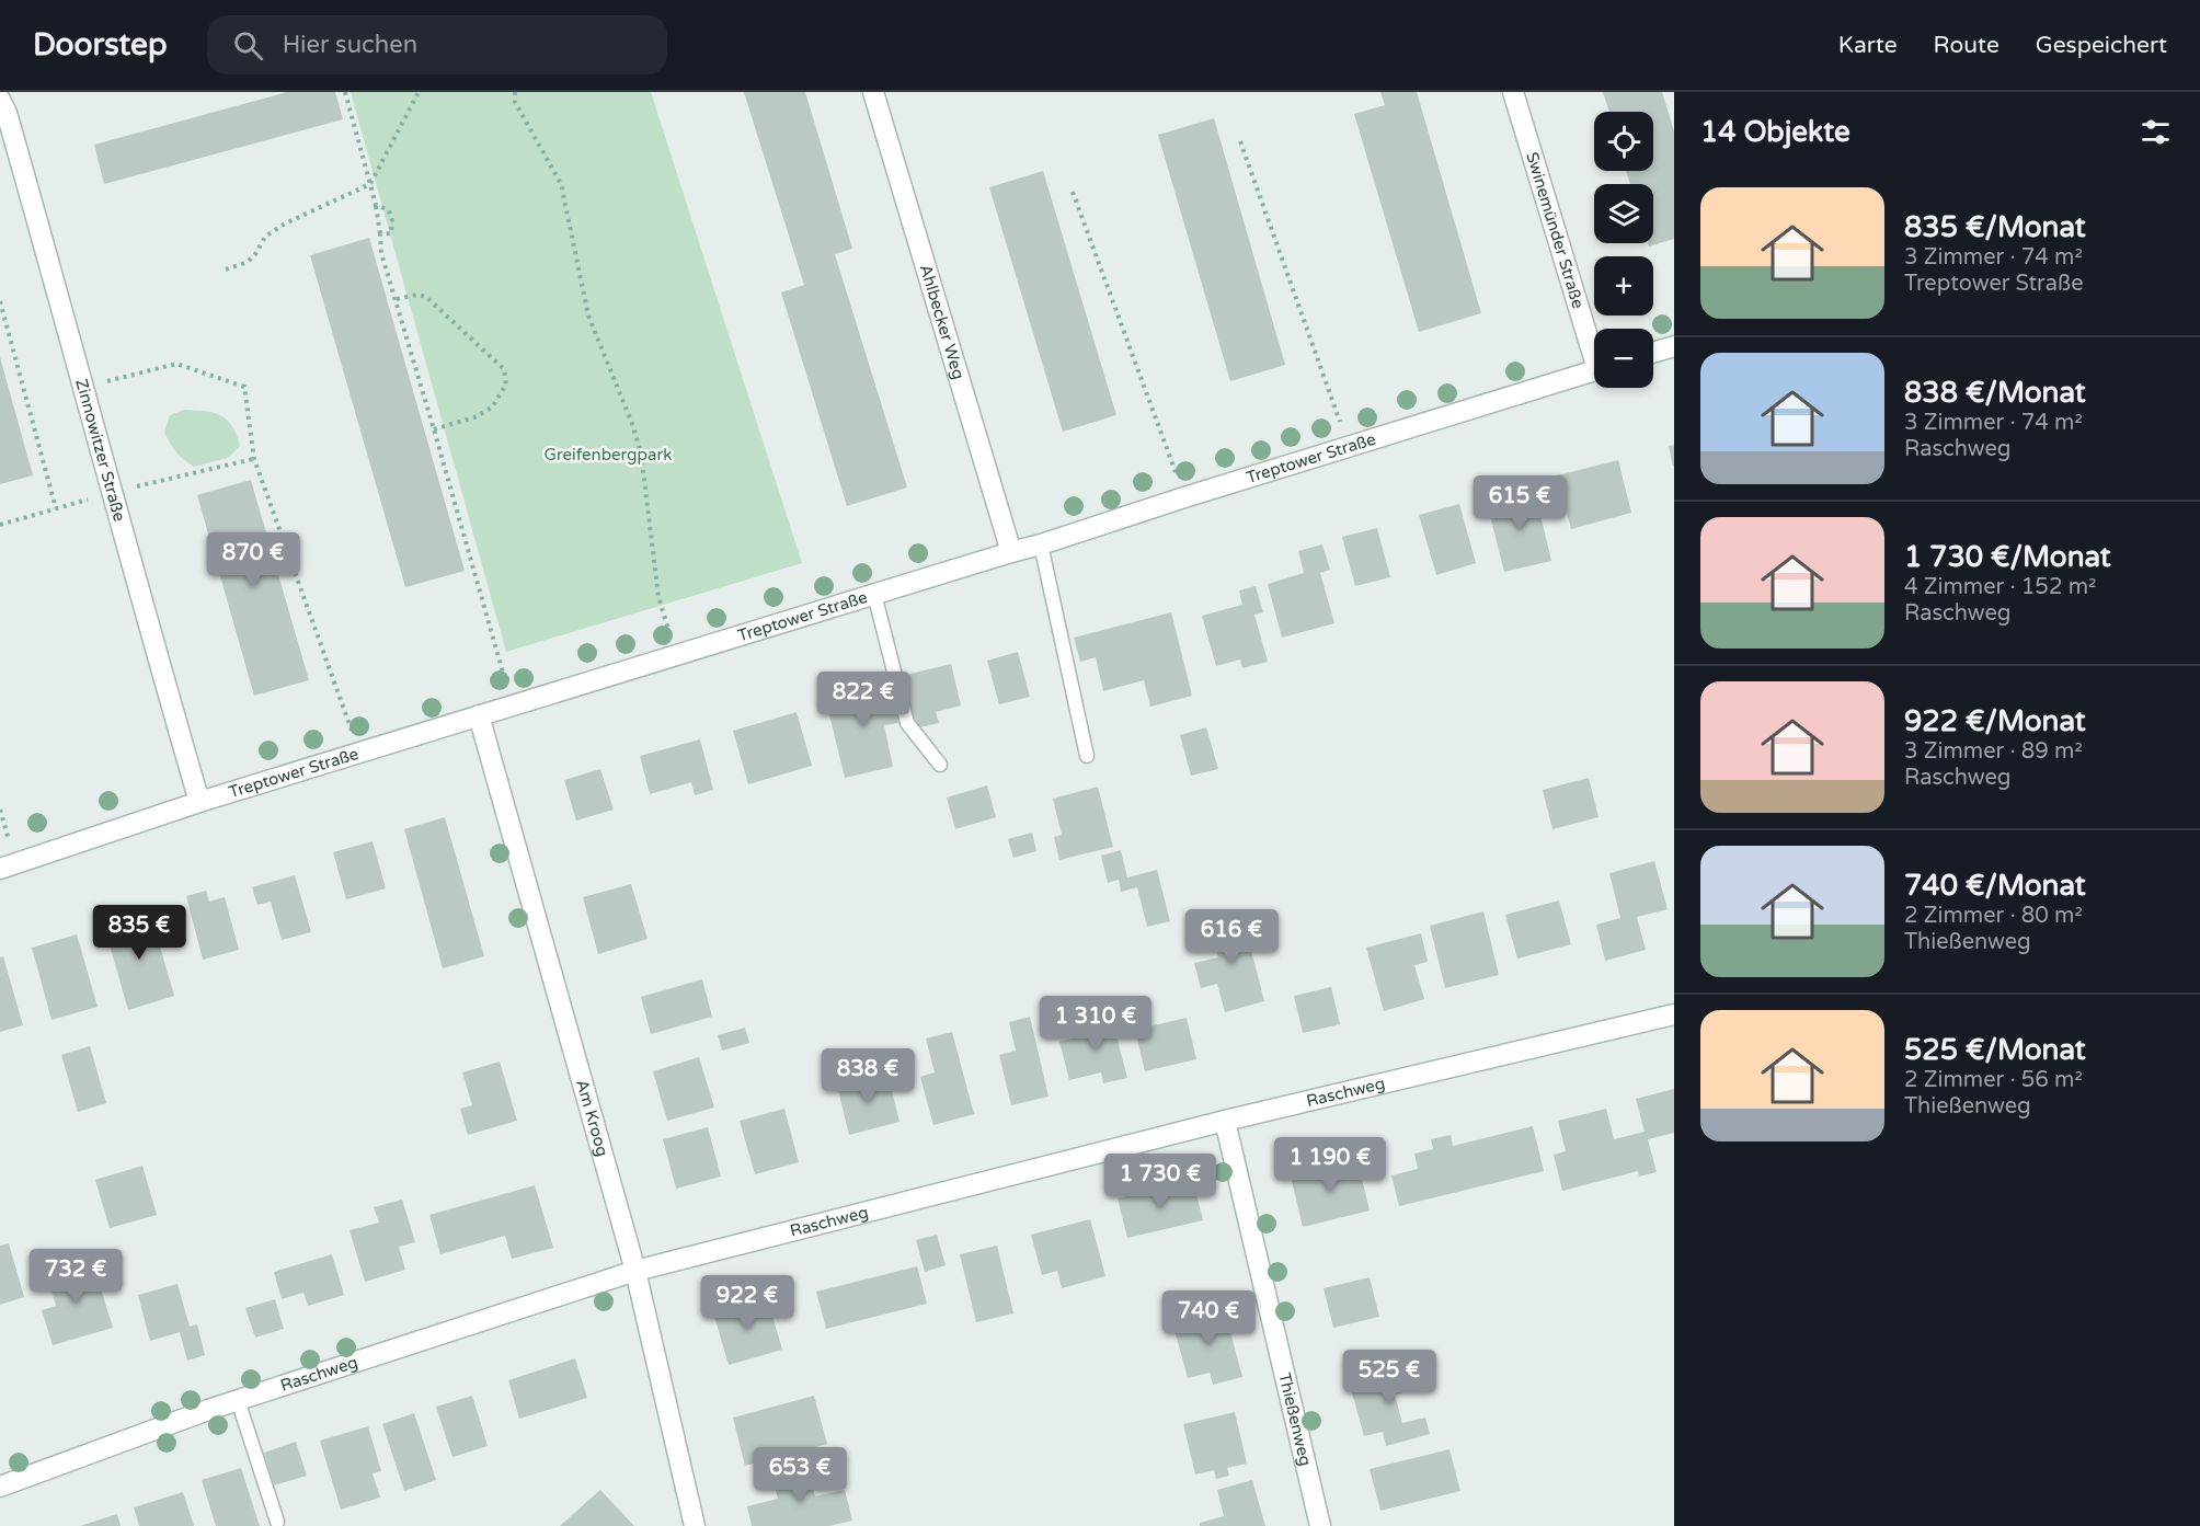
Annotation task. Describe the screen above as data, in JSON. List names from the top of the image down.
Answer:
{
  "streets": {
    "street": [
      "Swinemünder Straße",
      "Ahlbecker Weg",
      "Zinnowitzer Straße",
      "Treptower Straße",
      "Raschweg",
      "Am Kroog",
      "Thießenweg"
    ]
  },
  "crossings": [
    ["Ahlbecker Weg", "Treptower Straße"],
    ["Zinnowitzer Straße", "Treptower Straße"],
    ["Treptower Straße", "Am Kroog"],
    ["Raschweg", "Am Kroog"],
    ["Raschweg", "Thießenweg"]
  ],
  "parks": ["Greifenbergpark"],
  "page": {
    "header": "Doorstep",
    "search": "Hier suchen",
    "nav": ["Karte", "Route", "Gespeichert"],
    "heading": "14 Objekte",
    "map_buttons": ["+", "−"],
    "list": [
      {
        "name": "835 €/Monat",
        "note": "3 Zimmer · 74 m² · Treptower Straße"
      },
      {
        "name": "838 €/Monat",
        "note": "3 Zimmer · 74 m² · Raschweg"
      },
      {
        "name": "1 730 €/Monat",
        "note": "4 Zimmer · 152 m² · Raschweg"
      },
      {
        "name": "922 €/Monat",
        "note": "3 Zimmer · 89 m² · Raschweg"
      },
      {
        "name": "740 €/Monat",
        "note": "2 Zimmer · 80 m² · Thießenweg"
      },
      {
        "name": "525 €/Monat",
        "note": "2 Zimmer · 56 m² · Thießenweg"
      }
    ],
    "price": [
      "615 €",
      "870 €",
      "822 €",
      "835 €",
      "616 €",
      "1 310 €",
      "838 €",
      "1 190 €",
      "1 730 €",
      "732 €",
      "922 €",
      "740 €",
      "525 €",
      "653 €"
    ]
  }
}
